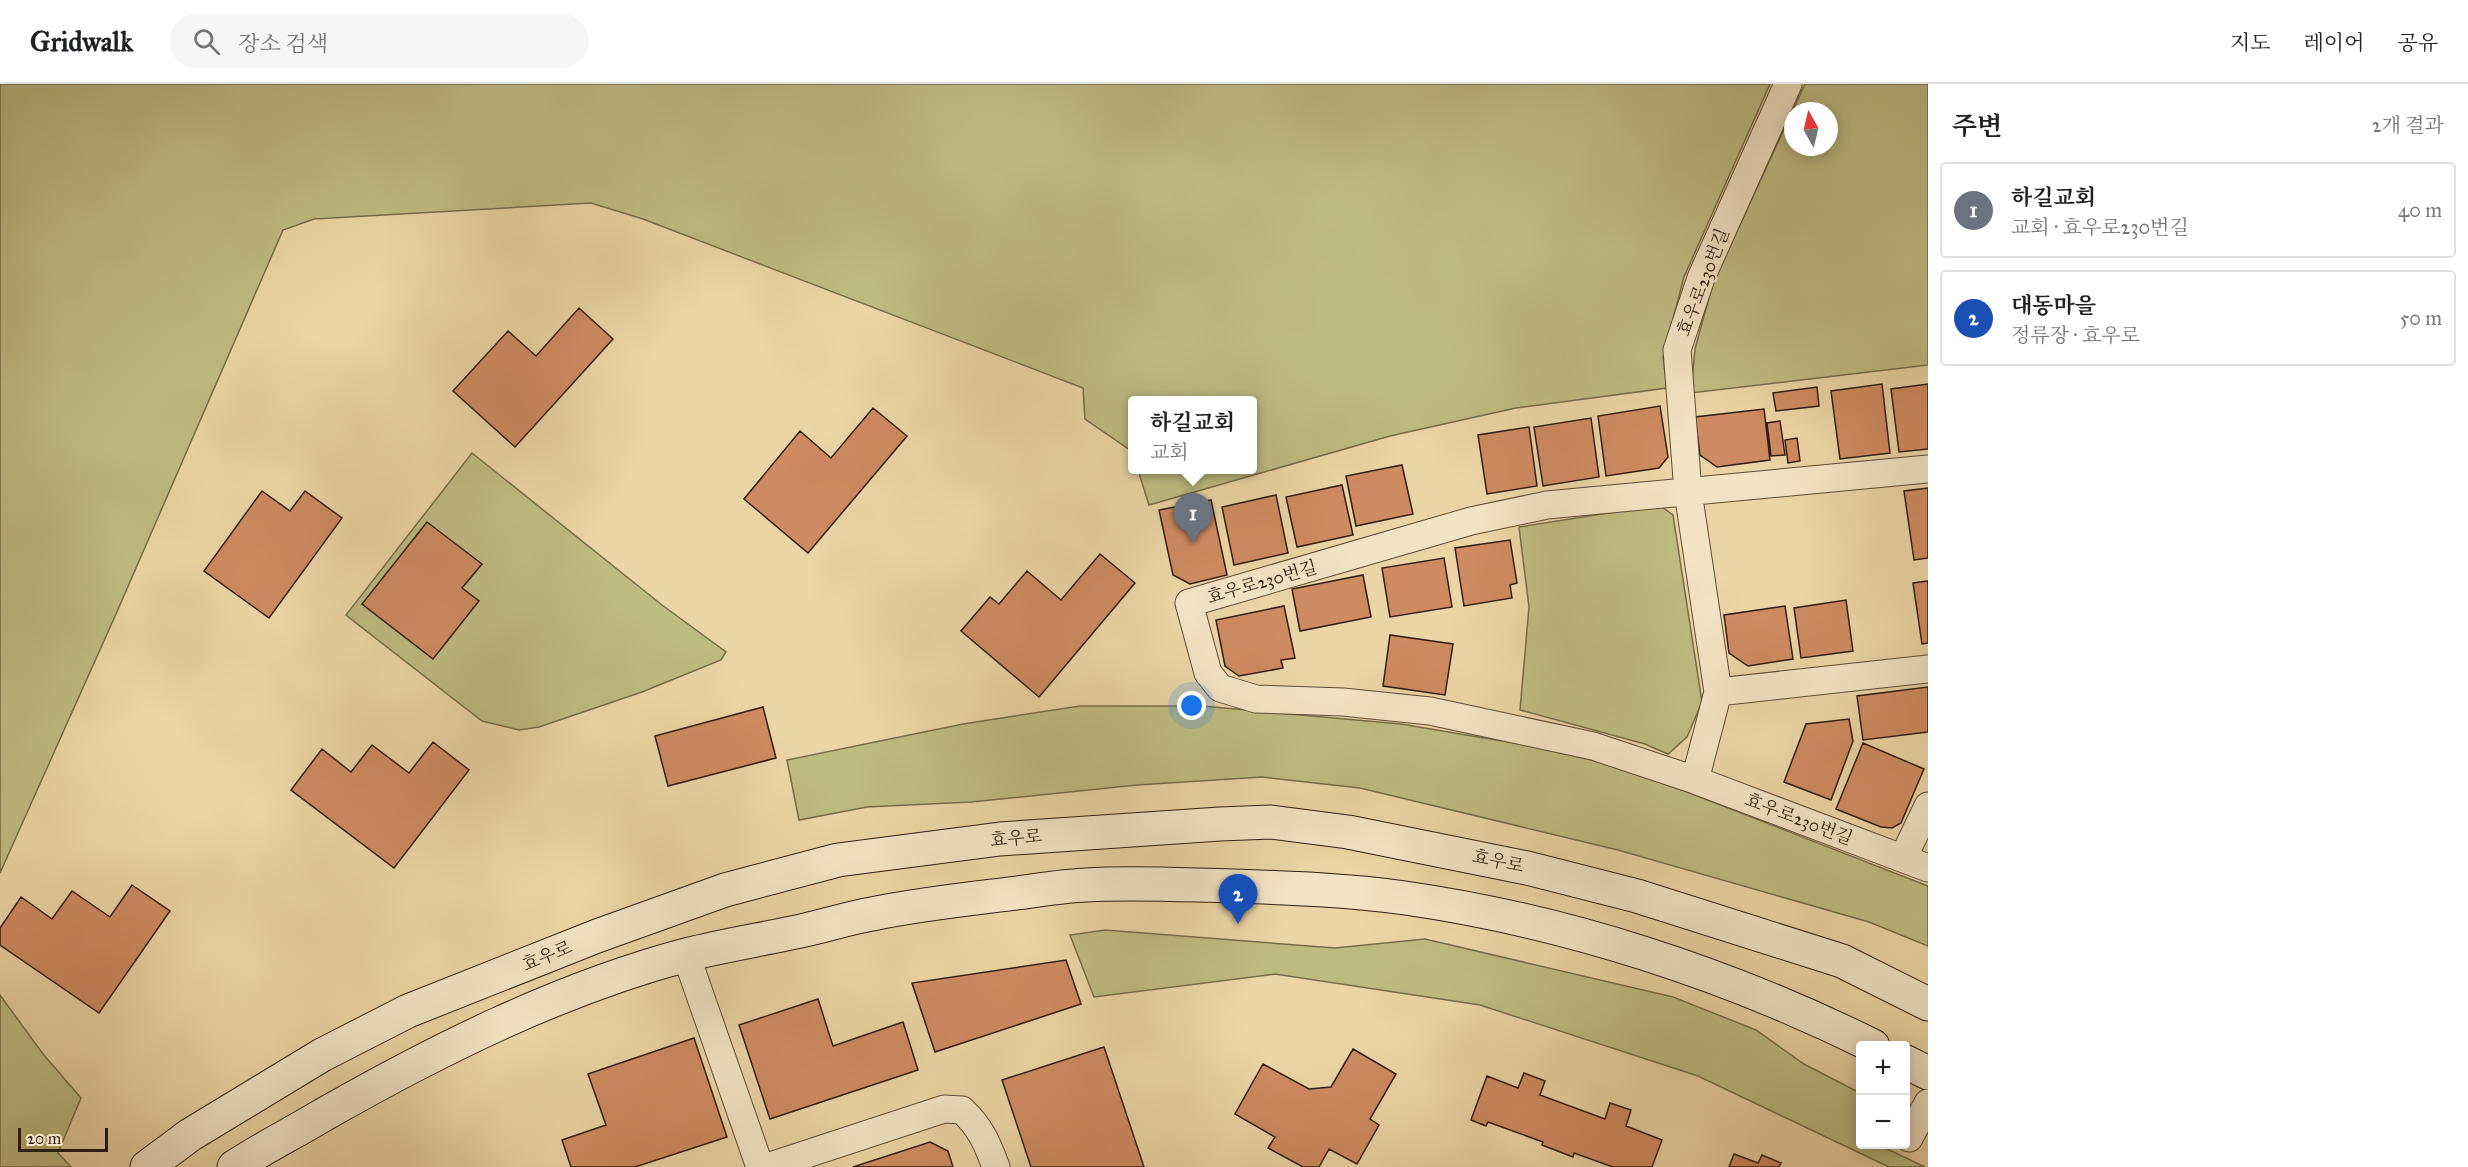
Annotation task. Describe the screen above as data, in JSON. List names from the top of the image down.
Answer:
{
  "streets": {
    "main road": ["효우로"],
    "street": ["효우로230번길"]
  },
  "scale_bar": "20 m",
  "north": "top",
  "page": {
    "header": "Gridwalk",
    "search": "장소 검색",
    "nav": ["지도", "레이어", "공유"],
    "heading": ["주변", "2개 결과"],
    "list": [
      {
        "mark": "1",
        "name": "하길교회",
        "note": "교회 · 효우로230번길",
        "value": "40 m"
      },
      {
        "mark": "2",
        "name": "대동마을",
        "note": "정류장 · 효우로",
        "value": "50 m"
      }
    ],
    "popup": ["하길교회", "교회"],
    "pins": ["1", "2"],
    "map_buttons": ["+", "−"],
    "scale": "20 m"
  }
}
